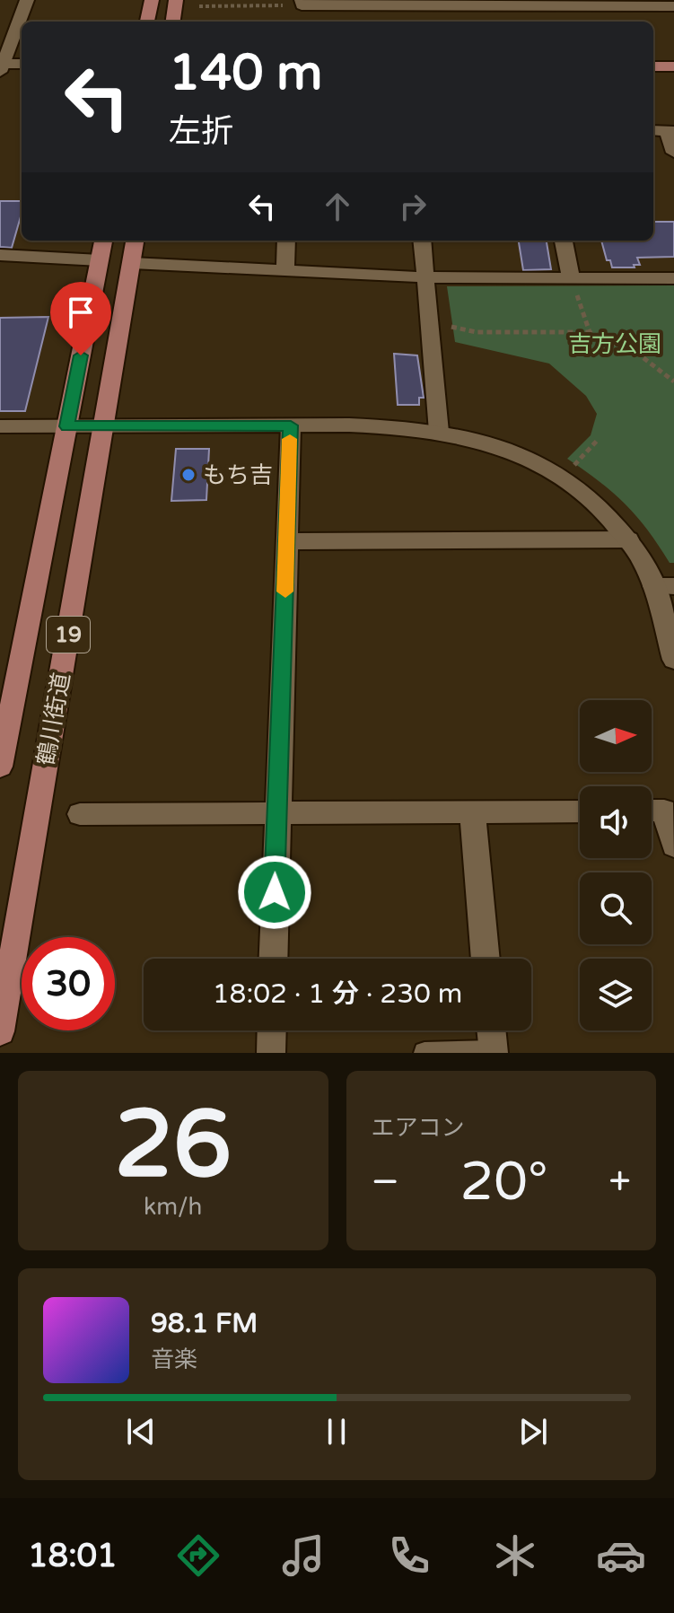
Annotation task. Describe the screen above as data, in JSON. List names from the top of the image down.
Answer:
{
  "streets": {
    "main road": ["19", "鶴川街道"]
  },
  "parks": ["吉方公園"],
  "places": ["もち吉"],
  "north": "right",
  "page": {
    "turn": ["140 m", "左折"],
    "limit": "30",
    "trip": "18:02 · 1 分 · 230 m",
    "tile": [
      ["26", "km/h"],
      "エアコン"
    ],
    "heat": ["−", "20°", "+"],
    "song": ["98.1 FM", "音楽"],
    "tabs": "18:01"
  }
}
